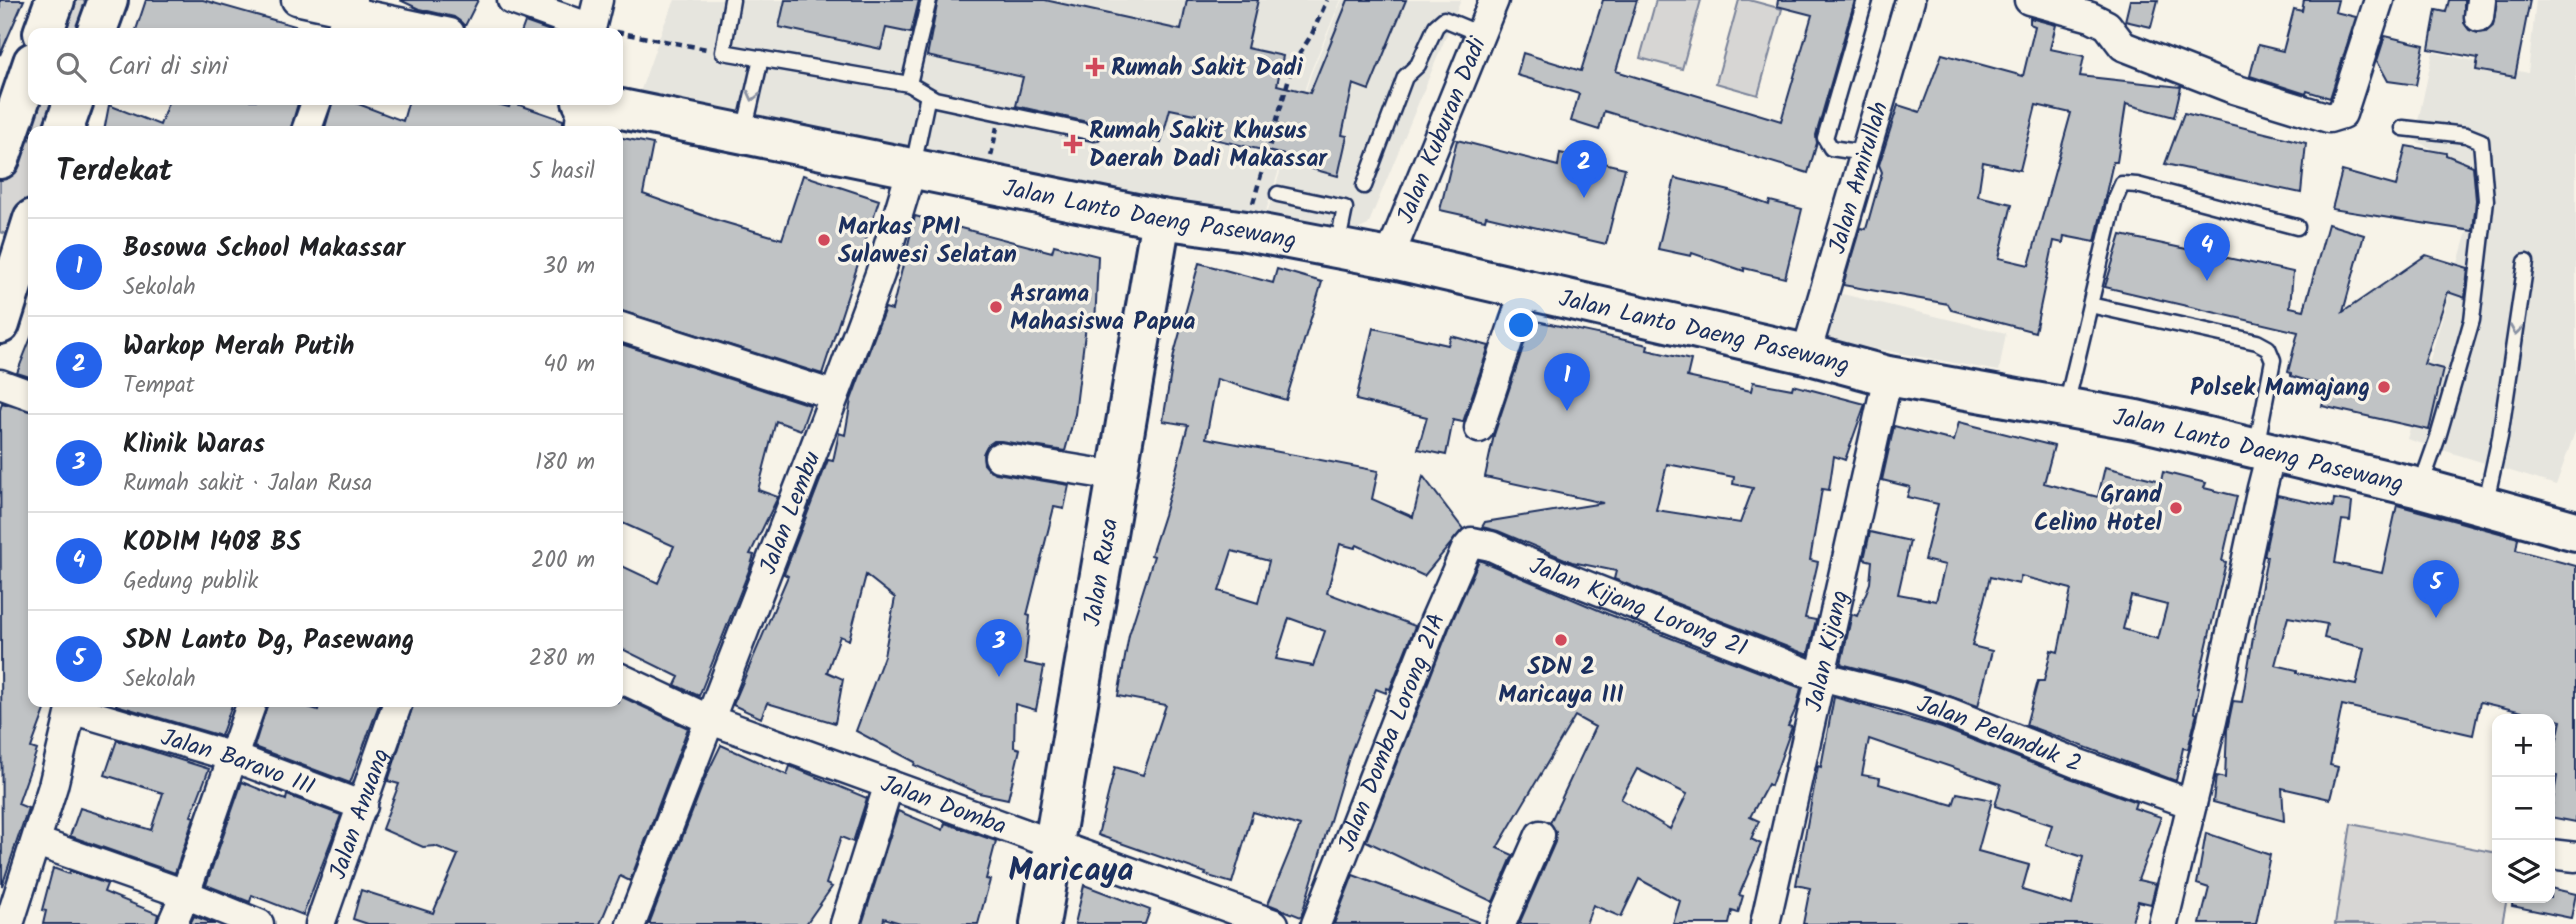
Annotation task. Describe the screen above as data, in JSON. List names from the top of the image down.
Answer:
{
  "streets": {
    "main road": ["Jalan Lanto Daeng Pasewang", "Jalan Rusa"],
    "street": [
      "Jalan Kuburan Dadi",
      "Jalan Amirullah",
      "Jalan Lembu",
      "Jalan Kijang Lorong 21",
      "Jalan Kijang",
      "Jalan Domba Lorong 21A",
      "Jalan Pelanduk 2",
      "Jalan Baravo III",
      "Jalan Domba",
      "Jalan Anuang"
    ]
  },
  "crossings": [
    ["Jalan Kuburan Dadi", "Jalan Lanto Daeng Pasewang"],
    ["Jalan Amirullah", "Jalan Lanto Daeng Pasewang"],
    ["Jalan Lanto Daeng Pasewang", "Jalan Lembu"],
    ["Jalan Lanto Daeng Pasewang", "Jalan Rusa"],
    ["Jalan Lanto Daeng Pasewang", "Jalan Kijang"],
    ["Jalan Lembu", "Jalan Domba"],
    ["Jalan Rusa", "Jalan Domba"],
    ["Jalan Kijang Lorong 21", "Jalan Kijang"],
    ["Jalan Kijang Lorong 21", "Jalan Domba Lorong 21A"],
    ["Jalan Kijang Lorong 21", "Jalan Pelanduk 2"],
    ["Jalan Kijang", "Jalan Pelanduk 2"],
    ["Jalan Baravo III", "Jalan Anuang"]
  ],
  "districts": ["Maricaya"],
  "places": {
    "health": ["Rumah Sakit Dadi", "Rumah Sakit Khusus Daerah Dadi Makassar"],
    "other": [
      "Markas PMI Sulawesi Selatan",
      "Asrama Mahasiswa Papua",
      "Polsek Mamajang",
      "Grand Celino Hotel",
      "SDN 2 Maricaya III"
    ]
  },
  "page": {
    "search": "Cari di sini",
    "heading": ["Terdekat", "5 hasil"],
    "pins": [
      "2",
      "4",
      "1",
      "5",
      "3"
    ],
    "list": [
      {
        "mark": "1",
        "name": "Bosowa School Makassar",
        "note": "Sekolah",
        "value": "30 m"
      },
      {
        "mark": "2",
        "name": "Warkop Merah Putih",
        "note": "Tempat",
        "value": "40 m"
      },
      {
        "mark": "3",
        "name": "Klinik Waras",
        "note": "Rumah sakit · Jalan Rusa",
        "value": "180 m"
      },
      {
        "mark": "4",
        "name": "KODIM 1408 BS",
        "note": "Gedung publik",
        "value": "200 m"
      },
      {
        "mark": "5",
        "name": "SDN Lanto Dg, Pasewang",
        "note": "Sekolah",
        "value": "280 m"
      }
    ],
    "map_buttons": ["+", "−"]
  }
}
